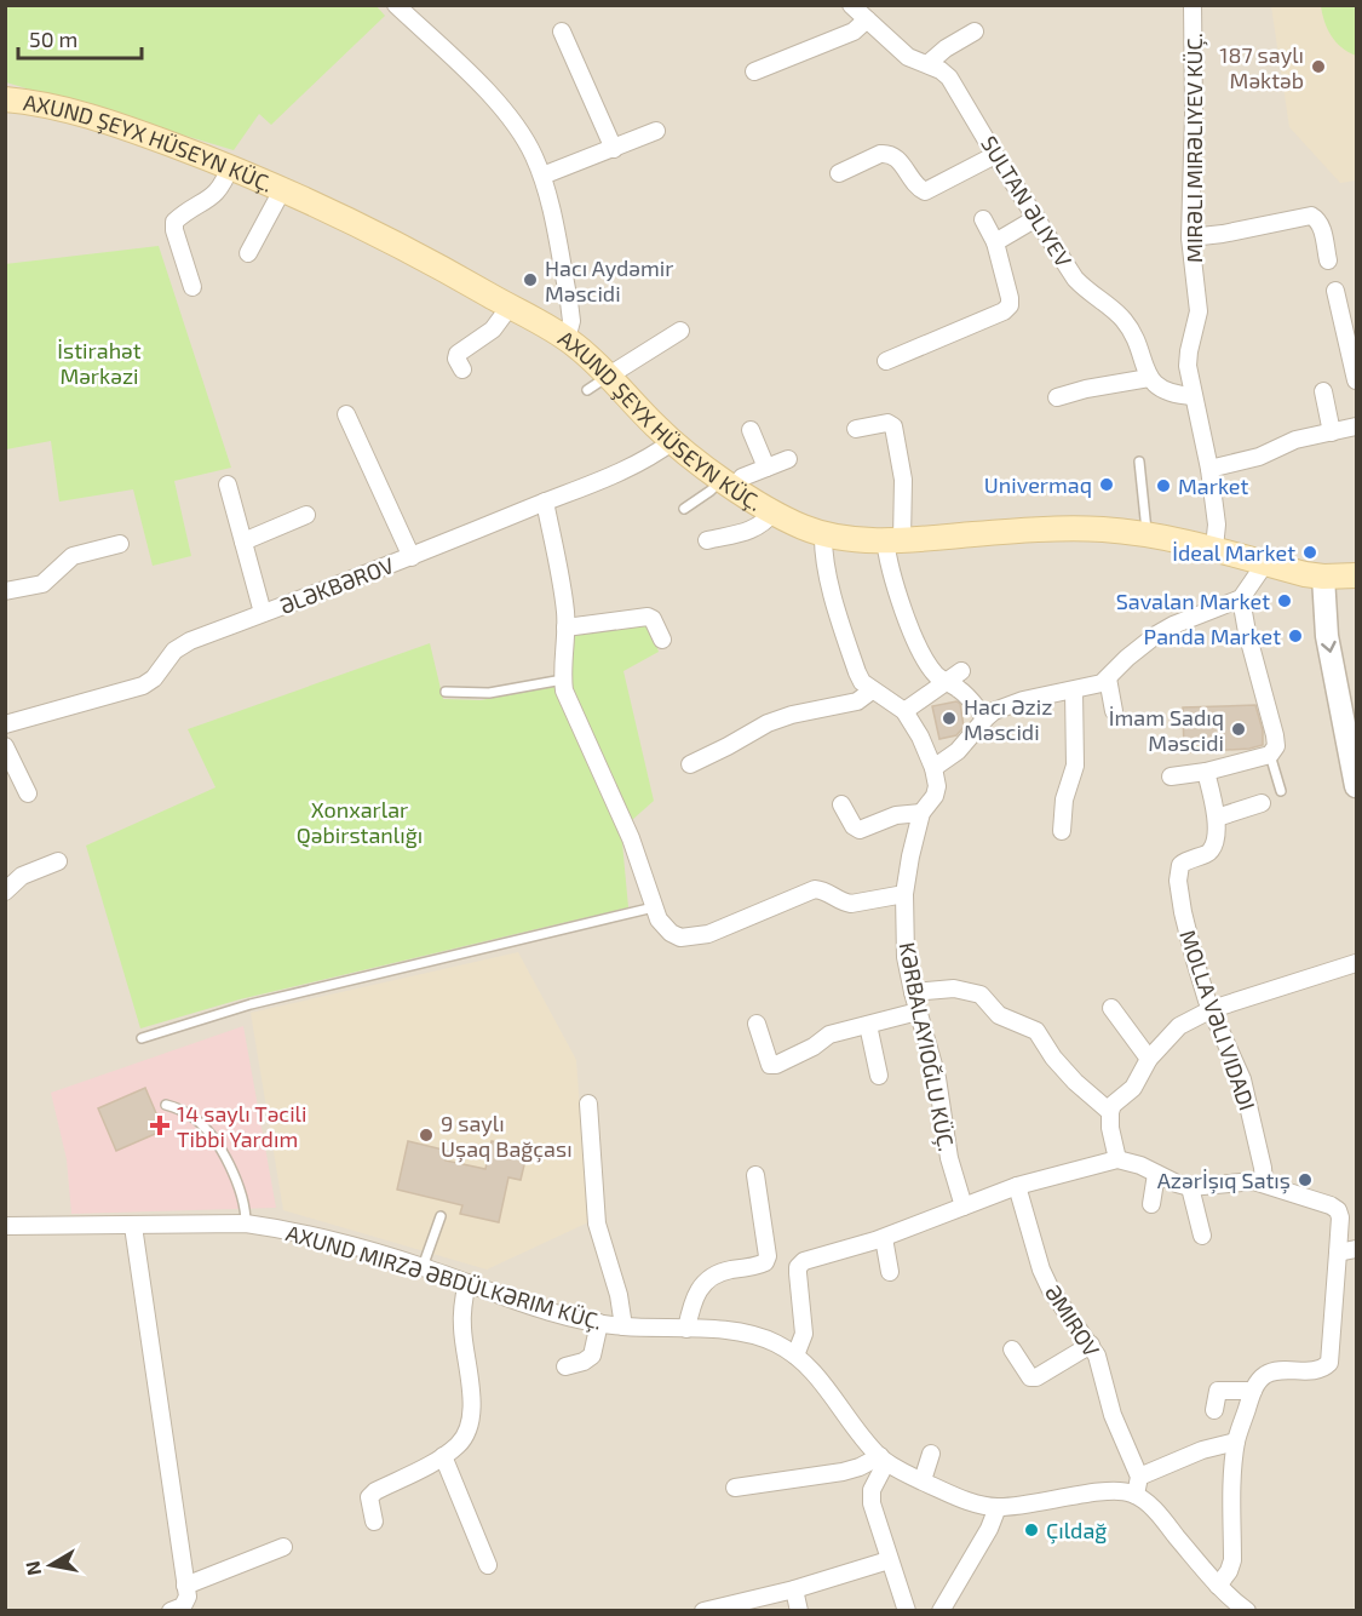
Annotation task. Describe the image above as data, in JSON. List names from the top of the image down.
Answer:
{
  "streets": {
    "main road": ["AXUND ŞEYX HÜSEYN KÜÇ."],
    "street": [
      "MIRƏLI MIRƏLIYEV KÜÇ.",
      "SULTAN ƏLIYEV",
      "ƏLƏKBƏROV",
      "MOLLA VƏLI VIDADI",
      "AXUND MIRZƏ ƏBDÜLKƏRIM KÜÇ.",
      "ƏMIROV"
    ]
  },
  "crossings": [
    ["AXUND ŞEYX HÜSEYN KÜÇ.", "MIRƏLI MIRƏLIYEV KÜÇ."],
    ["AXUND ŞEYX HÜSEYN KÜÇ.", "ƏLƏKBƏROV"]
  ],
  "parks": ["İstirahət Mərkəzi", "Xonxarlar Qəbirstanlığı"],
  "places": {
    "other": [
      "187 saylı Məktəb",
      "Hacı Aydəmir Məscidi",
      "Univermaq",
      "Market",
      "İdeal Market",
      "Savalan Market",
      "Panda Market",
      "Hacı Əziz Məscidi",
      "İmam Sadıq Məscidi",
      "9 saylı Uşaq Bağçası",
      "Azərİşıq Satış",
      "Çıldağ"
    ],
    "health": ["14 saylı Təcili Tibbi Yardım"]
  },
  "scale_bar": "50 m",
  "north": "left"
}
